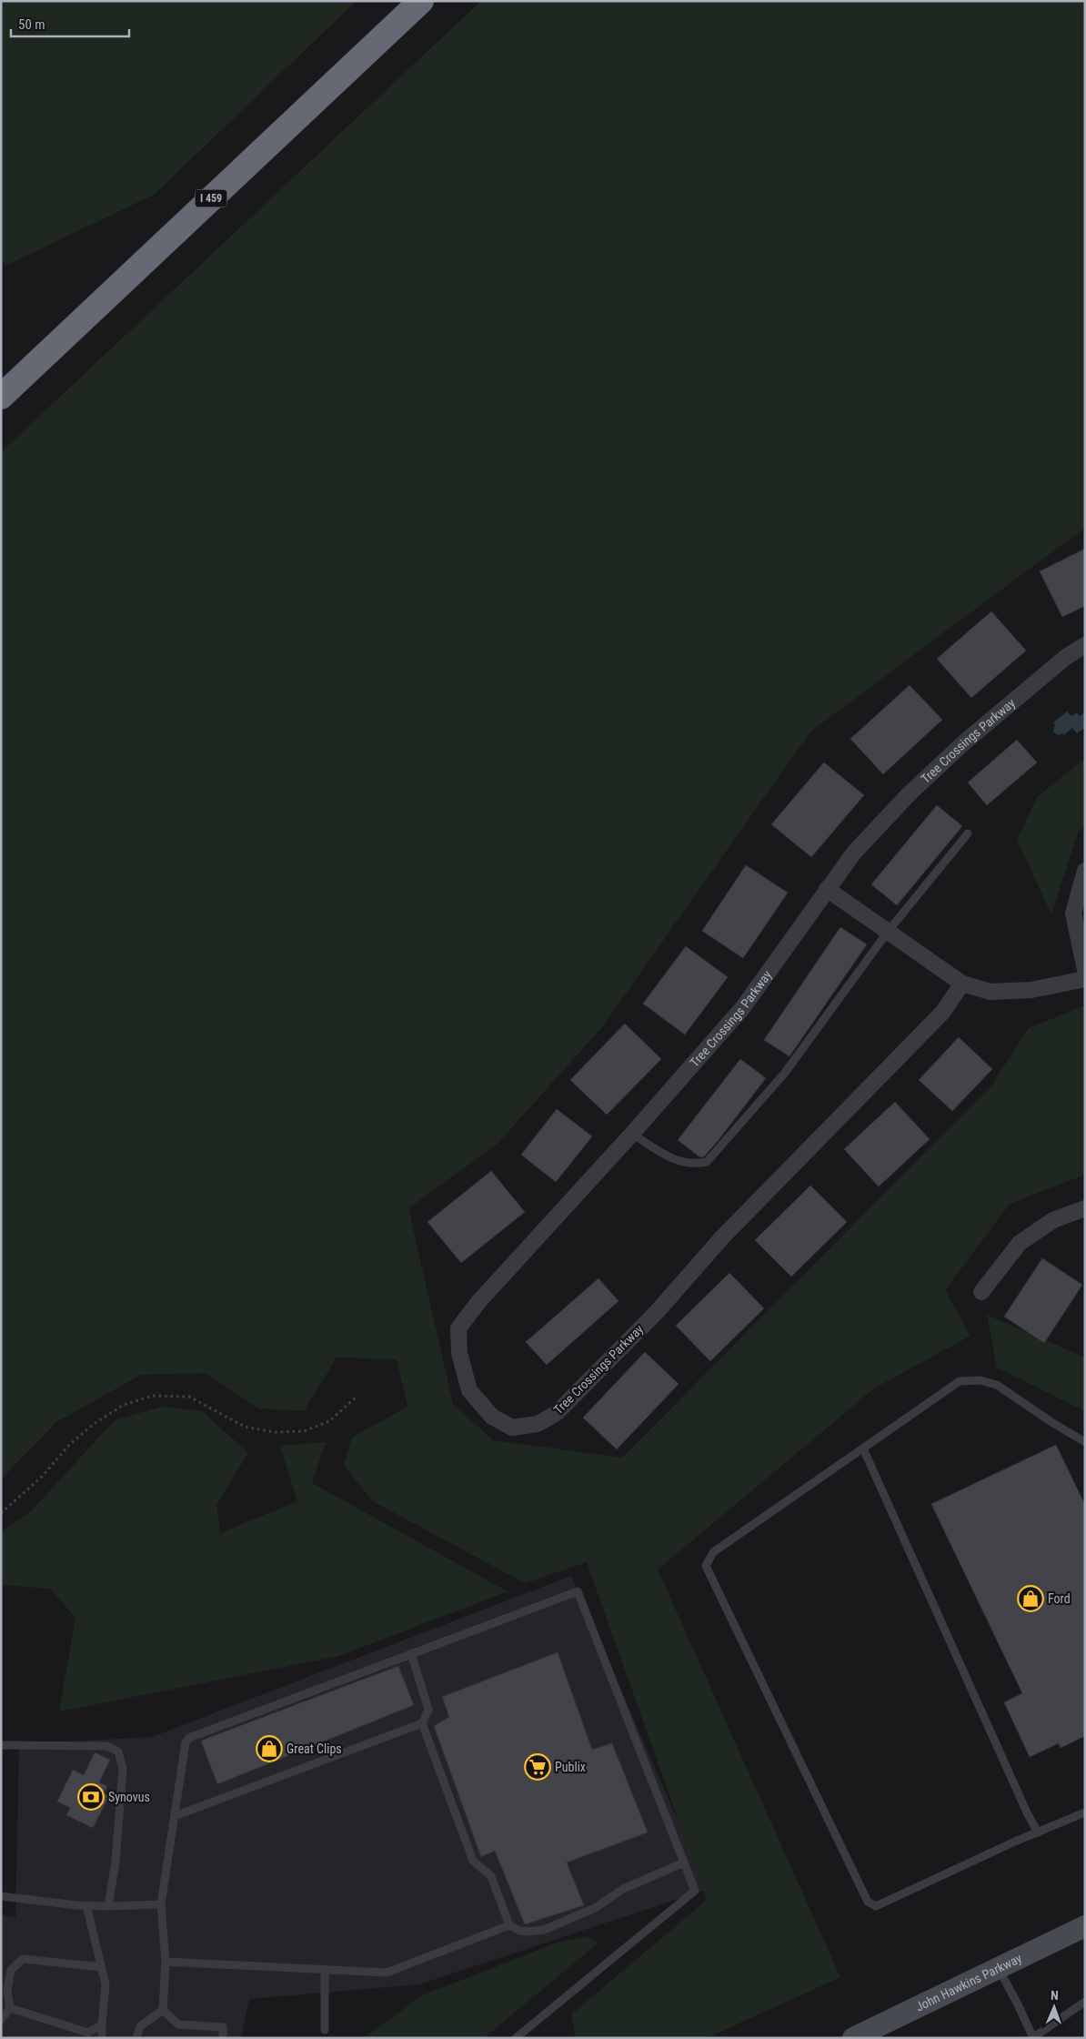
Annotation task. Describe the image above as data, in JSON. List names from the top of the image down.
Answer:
{
  "streets": {
    "highway": ["I 459"],
    "main road": ["John Hawkins Parkway"],
    "street": ["Tree Crossings Parkway"]
  },
  "places": {
    "shop": ["Ford", "Great Clips"],
    "supermarket": ["Publix"],
    "bank": ["Synovus"]
  },
  "scale_bar": "50 m",
  "north": "top"
}
